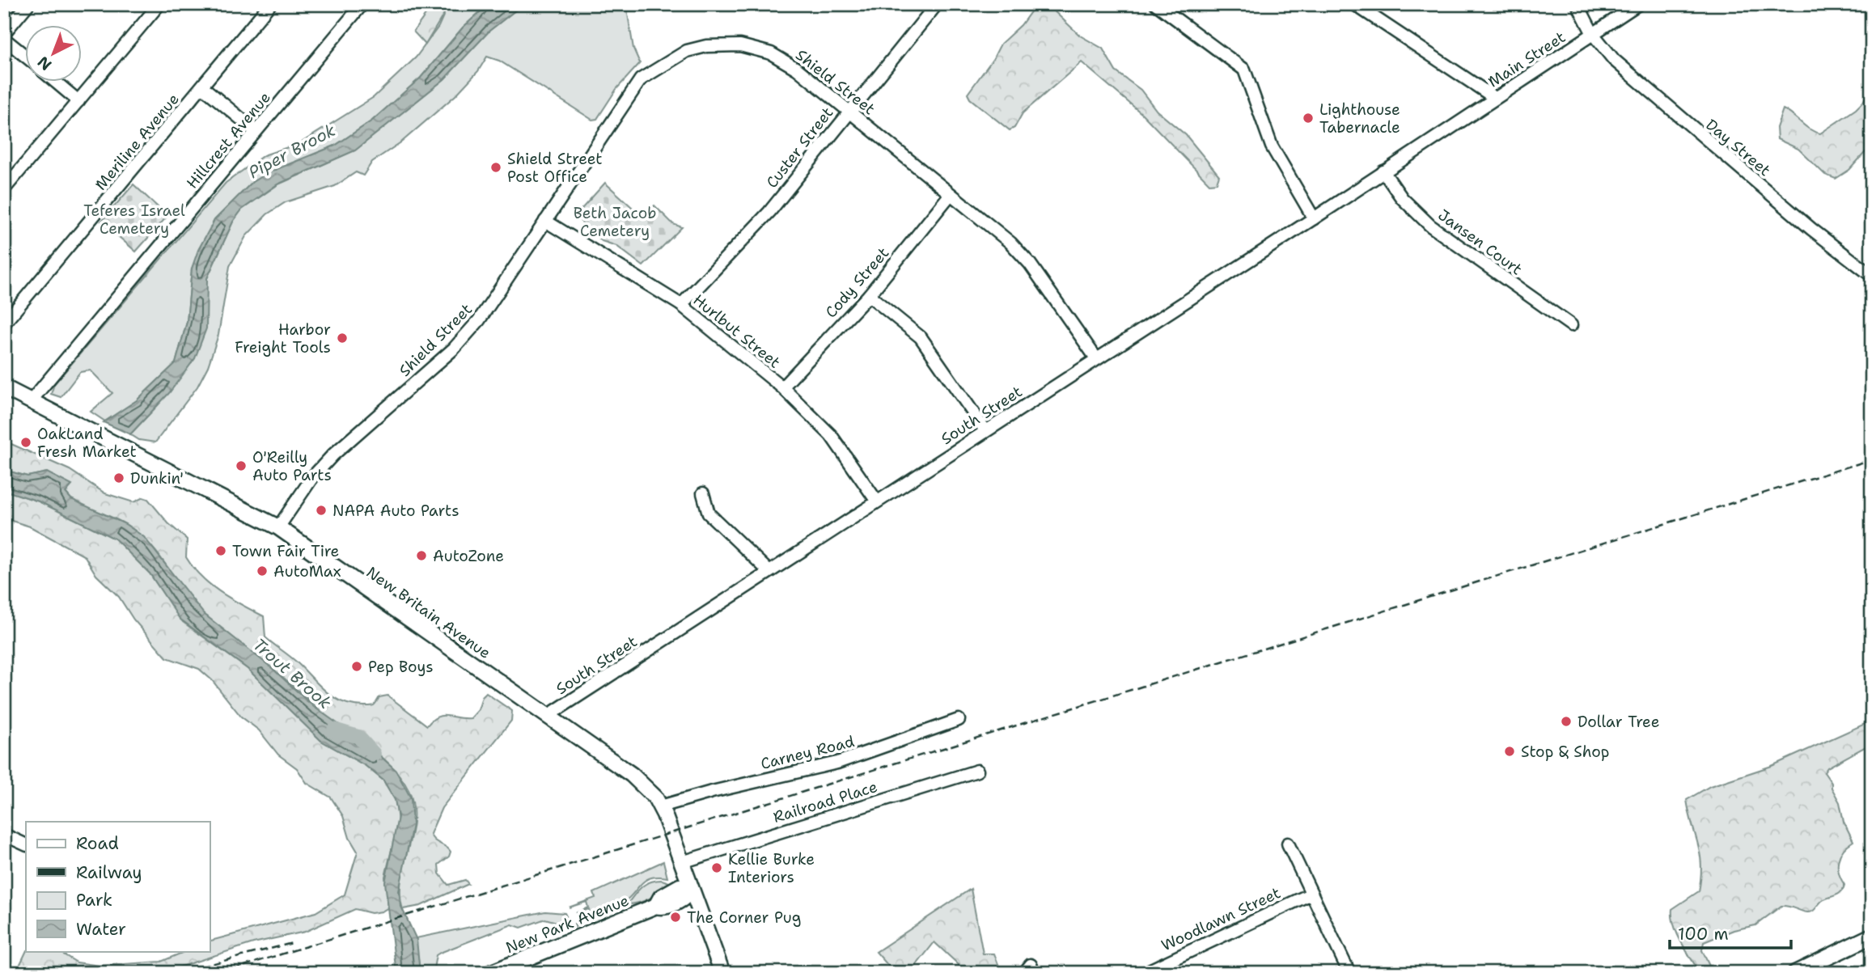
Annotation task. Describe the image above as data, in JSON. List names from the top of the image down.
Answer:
{
  "streets": {
    "main road": ["New Britain Avenue", "New Park Avenue"],
    "street": [
      "Main Street",
      "Shield Street",
      "Hillcrest Avenue",
      "Meriline Avenue",
      "Custer Street",
      "Day Street",
      "Jansen Court",
      "Cody Street",
      "Hurlbut Street",
      "South Street",
      "Carney Road",
      "Railroad Place",
      "Woodlawn Street"
    ]
  },
  "crossings": [
    ["Main Street", "Day Street"],
    ["Main Street", "South Street"],
    ["Shield Street", "Custer Street"],
    ["Shield Street", "Cody Street"],
    ["Shield Street", "Hurlbut Street"],
    ["Shield Street", "South Street"],
    ["Shield Street", "New Britain Avenue"],
    ["Hillcrest Avenue", "New Britain Avenue"],
    ["Custer Street", "Hurlbut Street"],
    ["Jansen Court", "South Street"],
    ["Cody Street", "Hurlbut Street"],
    ["Hurlbut Street", "South Street"],
    ["South Street", "New Britain Avenue"],
    ["New Britain Avenue", "Carney Road"],
    ["New Britain Avenue", "Railroad Place"],
    ["New Britain Avenue", "New Park Avenue"]
  ],
  "water": ["Piper Brook", "Trout Brook"],
  "parks": ["Teferes Israel Cemetery", "Beth Jacob Cemetery"],
  "places": [
    "Lighthouse Tabernacle",
    "Shield Street Post Office",
    "Harbor Freight Tools",
    "OakLand Fresh Market",
    "O'Reilly Auto Parts",
    "Dunkin'",
    "NAPA Auto Parts",
    "Town Fair Tire",
    "AutoZone",
    "AutoMax",
    "Pep Boys",
    "Dollar Tree",
    "Stop & Shop",
    "Kellie Burke Interiors",
    "The Corner Pug"
  ],
  "legend": [
    "Road",
    "Railway",
    "Park",
    "Water"
  ],
  "scale_bar": "100 m",
  "north": "bottom left"
}
